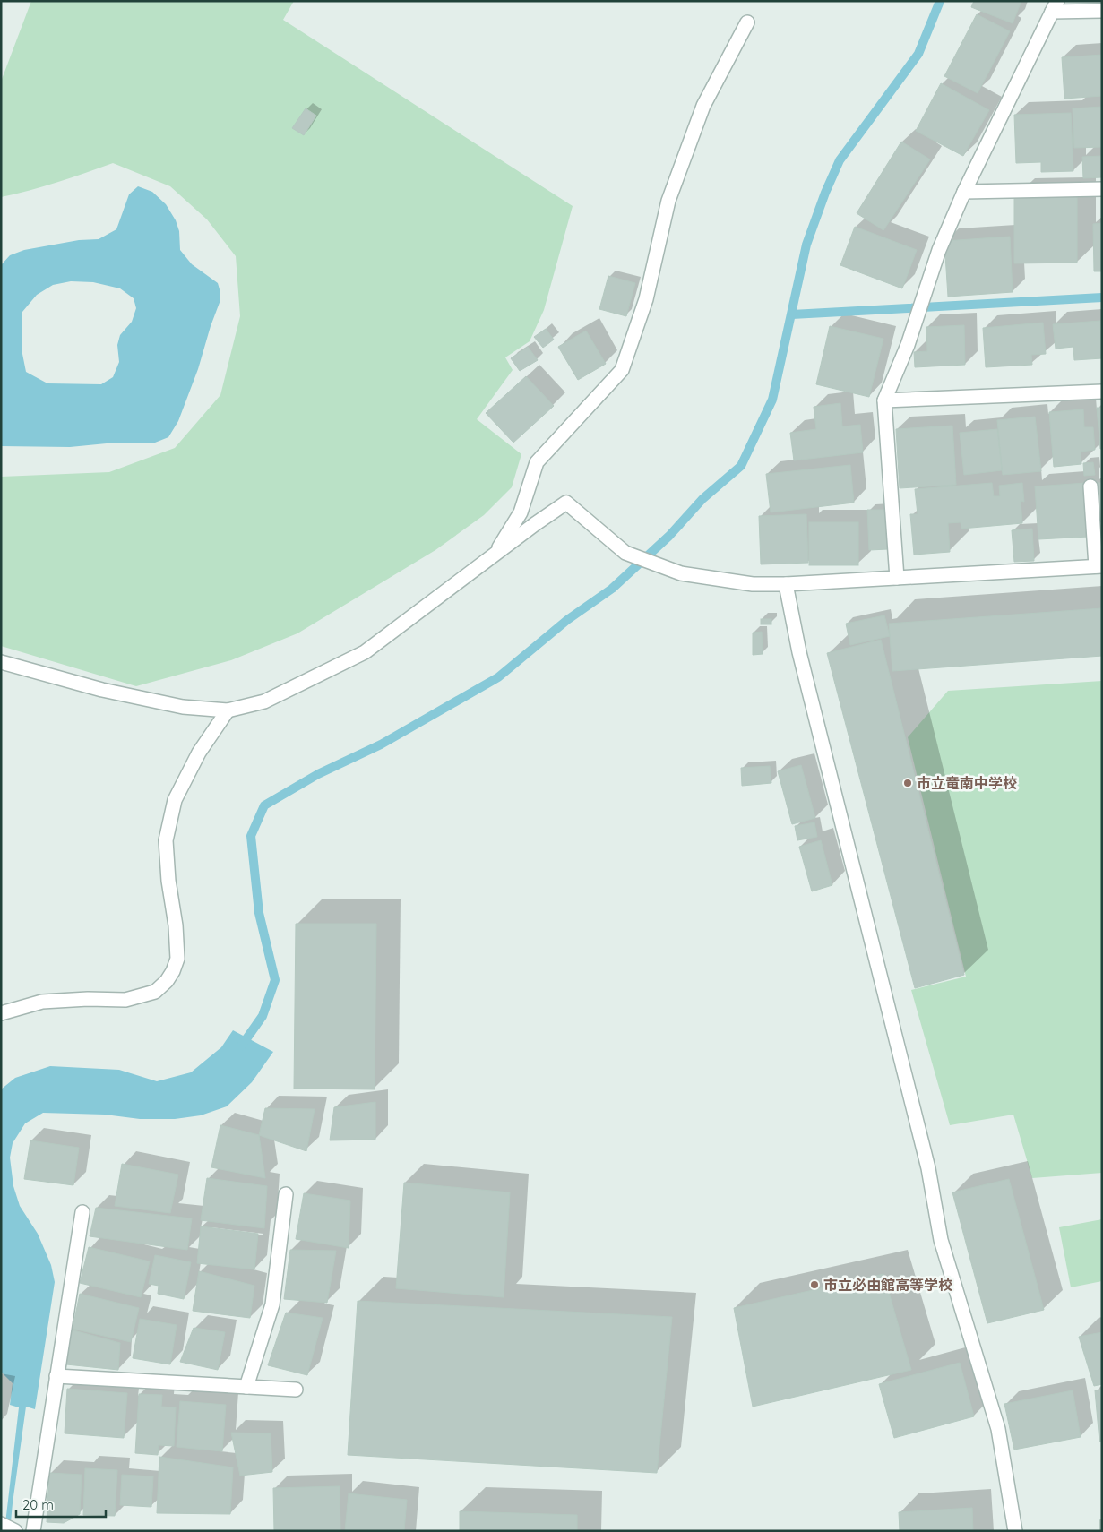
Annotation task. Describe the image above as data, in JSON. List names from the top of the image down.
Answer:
{
  "places": ["市立竜南中学校", "市立必由館高等学校"],
  "scale_bar": "20 m"
}
